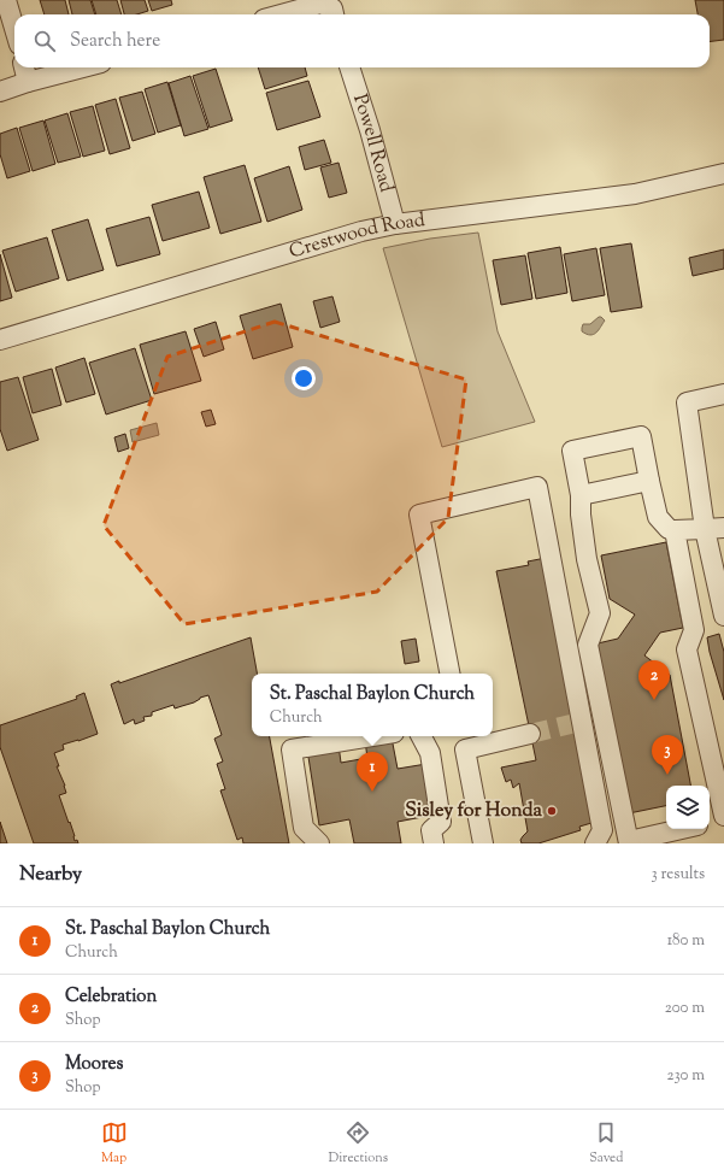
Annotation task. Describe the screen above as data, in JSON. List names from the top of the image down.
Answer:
{
  "streets": {
    "street": ["Powell Road", "Crestwood Road"]
  },
  "crossings": [
    ["Powell Road", "Crestwood Road"]
  ],
  "places": ["Sisley for Honda"],
  "page": {
    "search": "Search here",
    "pins": ["2", "3", "1"],
    "popup": ["St. Paschal Baylon Church", "Church"],
    "heading": ["Nearby", "3 results"],
    "list": [
      {
        "mark": "1",
        "name": "St. Paschal Baylon Church",
        "note": "Church",
        "value": "180 m"
      },
      {
        "mark": "2",
        "name": "Celebration",
        "note": "Shop",
        "value": "200 m"
      },
      {
        "mark": "3",
        "name": "Moores",
        "note": "Shop",
        "value": "230 m"
      }
    ],
    "nav": ["Map", "Directions", "Saved"]
  }
}
